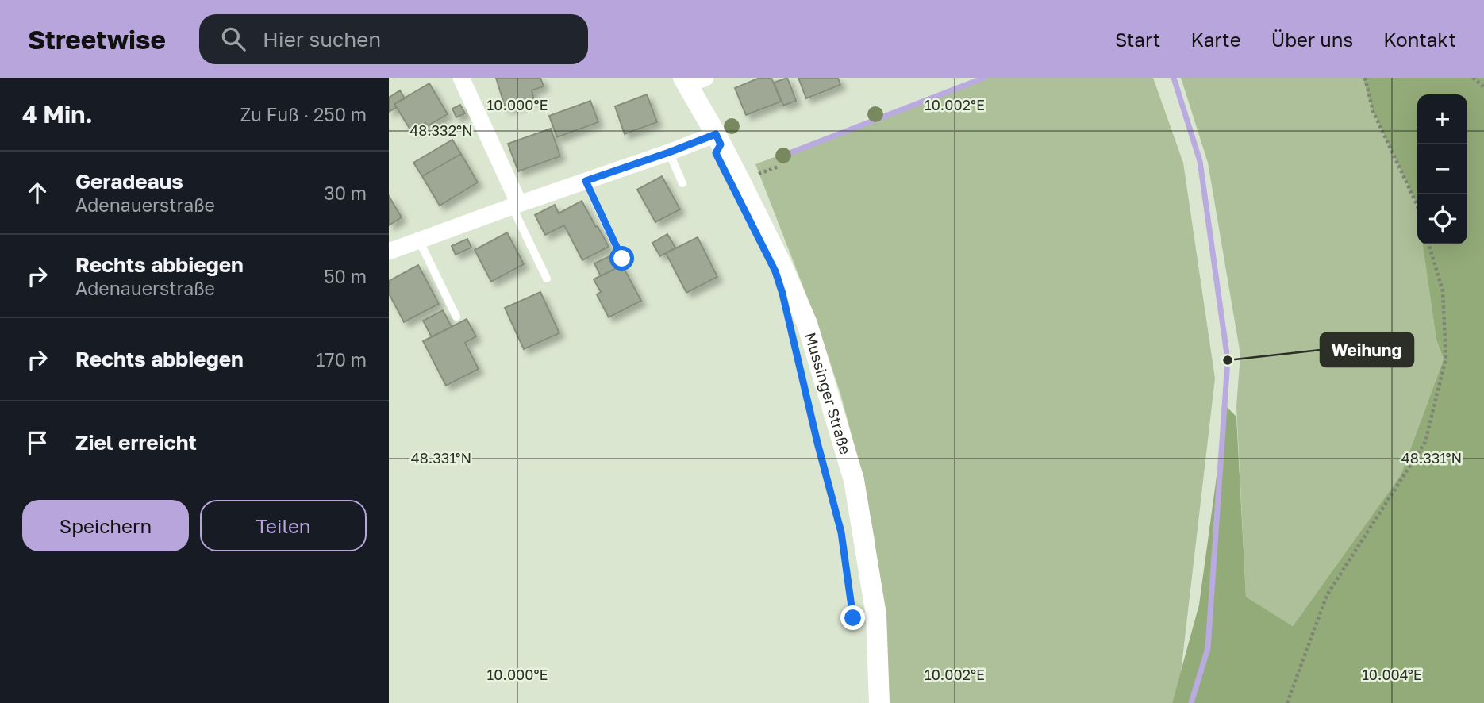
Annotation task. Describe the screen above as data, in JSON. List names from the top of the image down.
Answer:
{
  "streets": {
    "street": ["Mussinger Straße"]
  },
  "places": ["Weihung"],
  "page": {
    "header": "Streetwise",
    "search": "Hier suchen",
    "nav": [
      "Start",
      "Karte",
      "Über uns",
      "Kontakt"
    ],
    "heading": ["4 Min.", "Zu Fuß · 250 m"],
    "map_buttons": ["+", "−"],
    "list": [
      ["Geradeaus", "Adenauerstraße", "30 m"],
      ["Rechts abbiegen", "Adenauerstraße", "50 m"],
      ["Rechts abbiegen", "170 m"],
      "Ziel erreicht"
    ],
    "buttons": ["Speichern", "Teilen"]
  },
  "coordinates": [
    "10.000°E",
    "10.002°E",
    "48.332°N",
    "48.331°N",
    "10.004°E"
  ]
}
